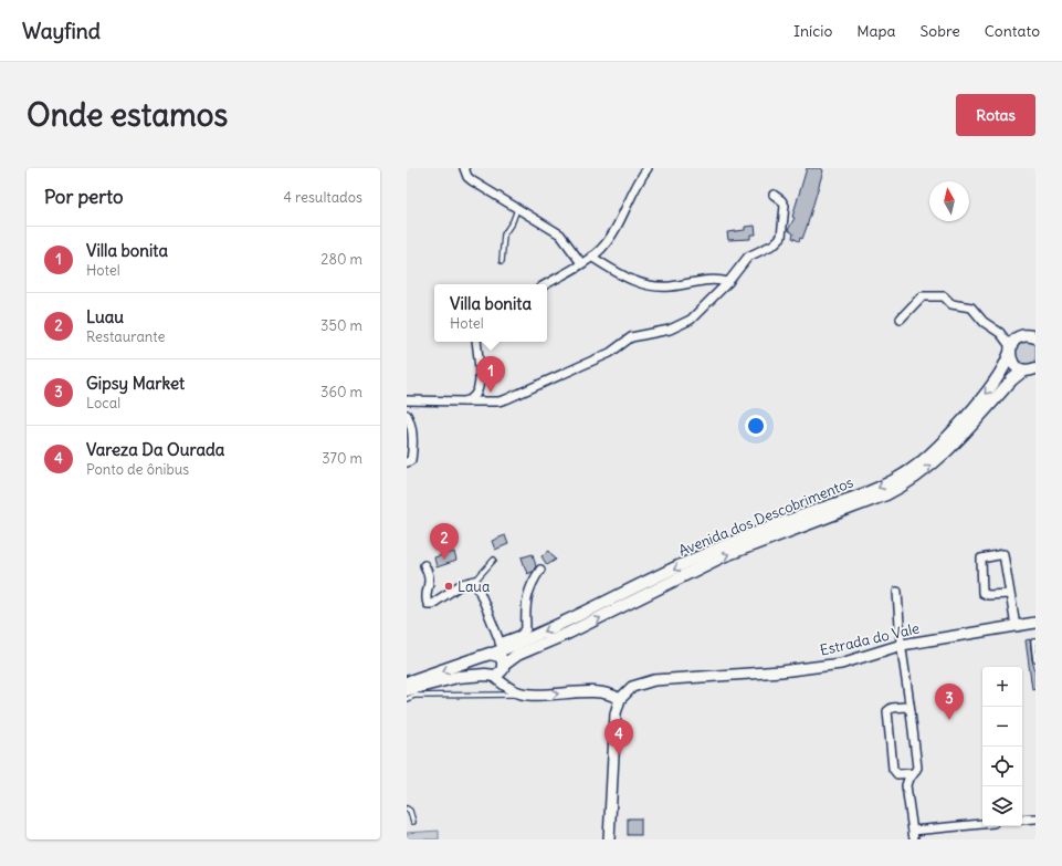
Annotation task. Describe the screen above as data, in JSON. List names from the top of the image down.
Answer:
{
  "streets": {
    "main road": ["Avenida dos Descobrimentos"],
    "street": ["Estrada do Vale"]
  },
  "places": ["Laua"],
  "north": "top",
  "page": {
    "header": "Wayfind",
    "nav": [
      "Início",
      "Mapa",
      "Sobre",
      "Contato"
    ],
    "buttons": "Rotas",
    "title": "Onde estamos",
    "heading": ["Por perto", "4 resultados"],
    "list": [
      {
        "mark": "1",
        "name": "Villa bonita",
        "note": "Hotel",
        "value": "280 m"
      },
      {
        "mark": "2",
        "name": "Luau",
        "note": "Restaurante",
        "value": "350 m"
      },
      {
        "mark": "3",
        "name": "Gipsy Market",
        "note": "Local",
        "value": "360 m"
      },
      {
        "mark": "4",
        "name": "Vareza Da Ourada",
        "note": "Ponto de ônibus",
        "value": "370 m"
      }
    ],
    "popup": ["Villa bonita", "Hotel"],
    "pins": [
      "1",
      "2",
      "3",
      "4"
    ],
    "map_buttons": ["+", "−"]
  }
}
